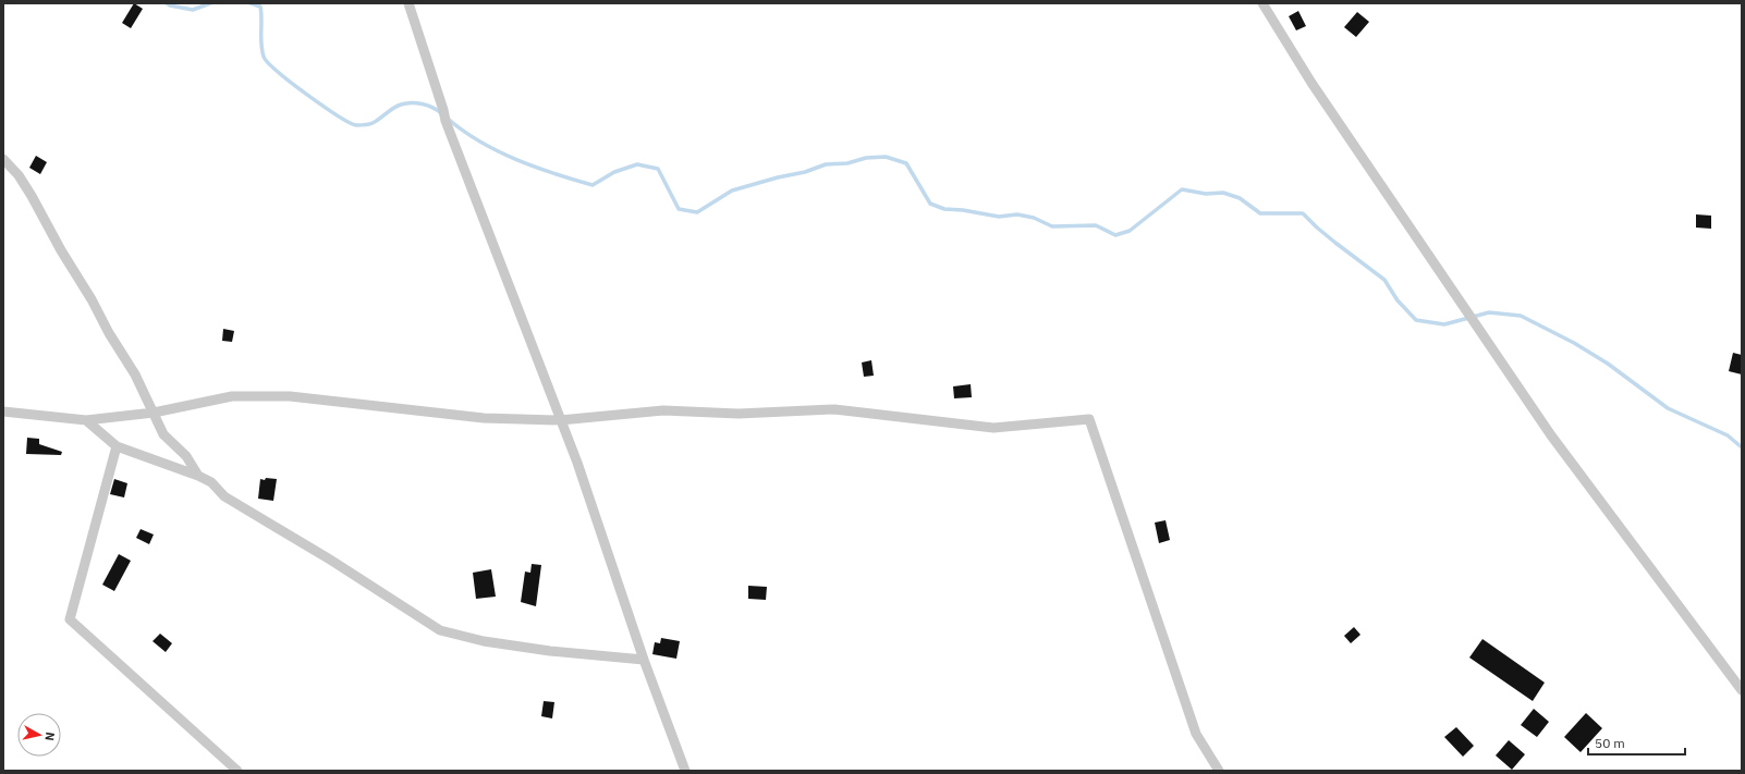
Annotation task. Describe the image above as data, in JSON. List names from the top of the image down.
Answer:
{
  "scale_bar": "50 m",
  "north": "right"
}
